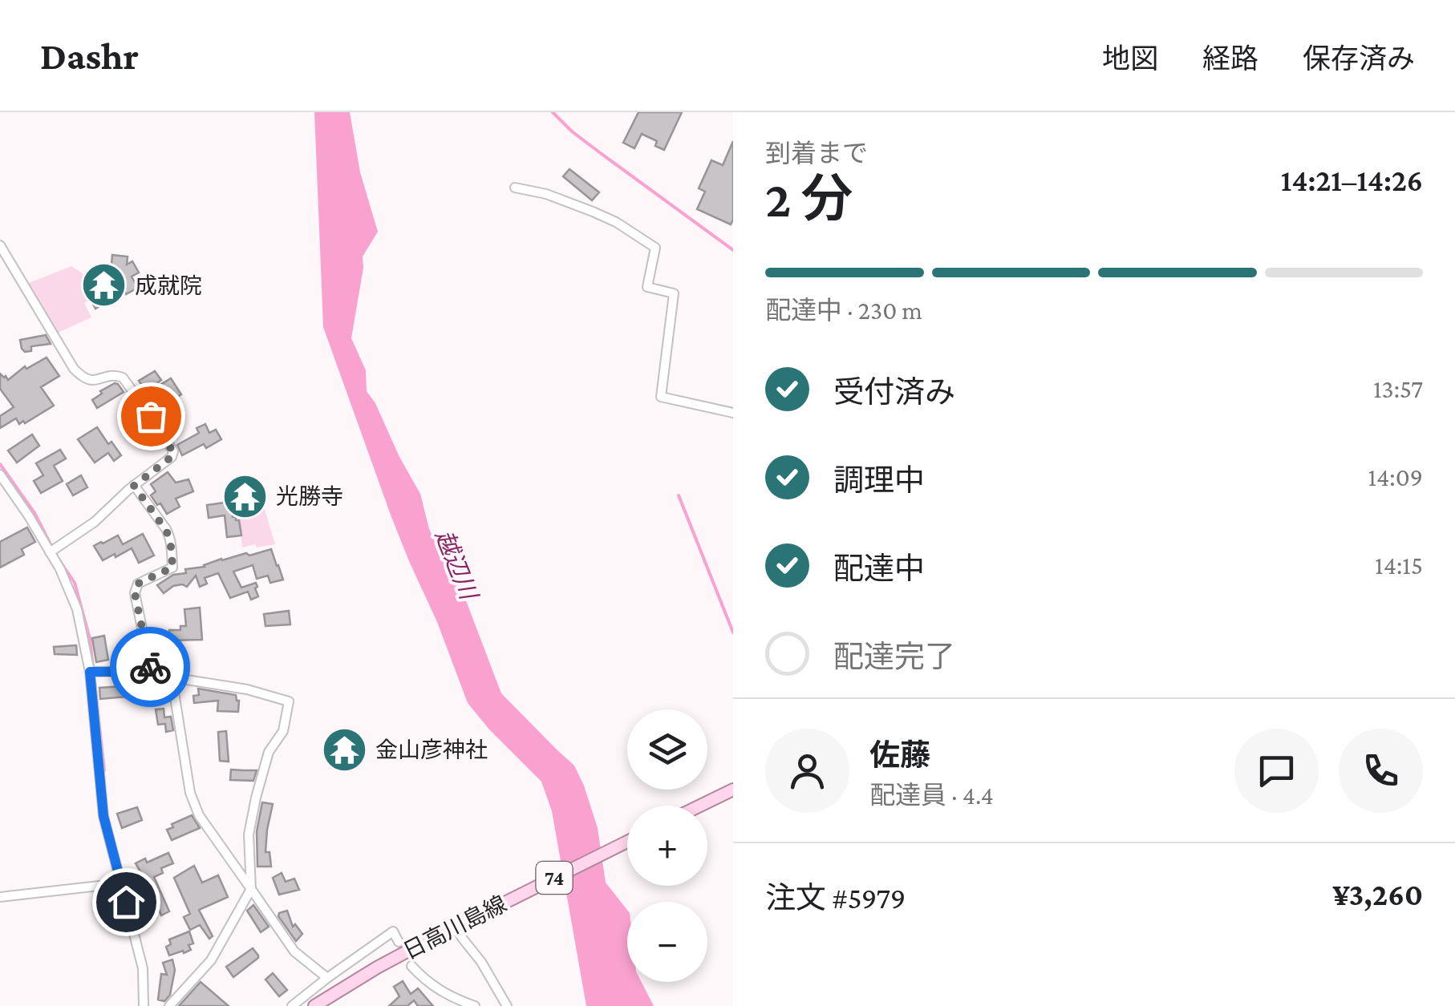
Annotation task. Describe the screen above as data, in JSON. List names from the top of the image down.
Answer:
{
  "streets": {
    "main road": ["74", "日高川島線"]
  },
  "water": ["越辺川"],
  "places": {
    "temple": ["成就院", "光勝寺", "金山彦神社"]
  },
  "page": {
    "header": "Dashr",
    "nav": ["地図", "経路", "保存済み"],
    "heading": ["2 分", "到着まで", "14:21–14:26"],
    "panel": [
      "佐藤",
      "配達員 · 4.4",
      "注文 #5979",
      "¥3,260"
    ],
    "bar": "配達中 · 230 m",
    "list": [
      ["受付済み", "13:57"],
      ["調理中", "14:09"],
      ["配達中", "14:15"],
      "配達完了"
    ],
    "map_buttons": ["+", "−"]
  }
}
